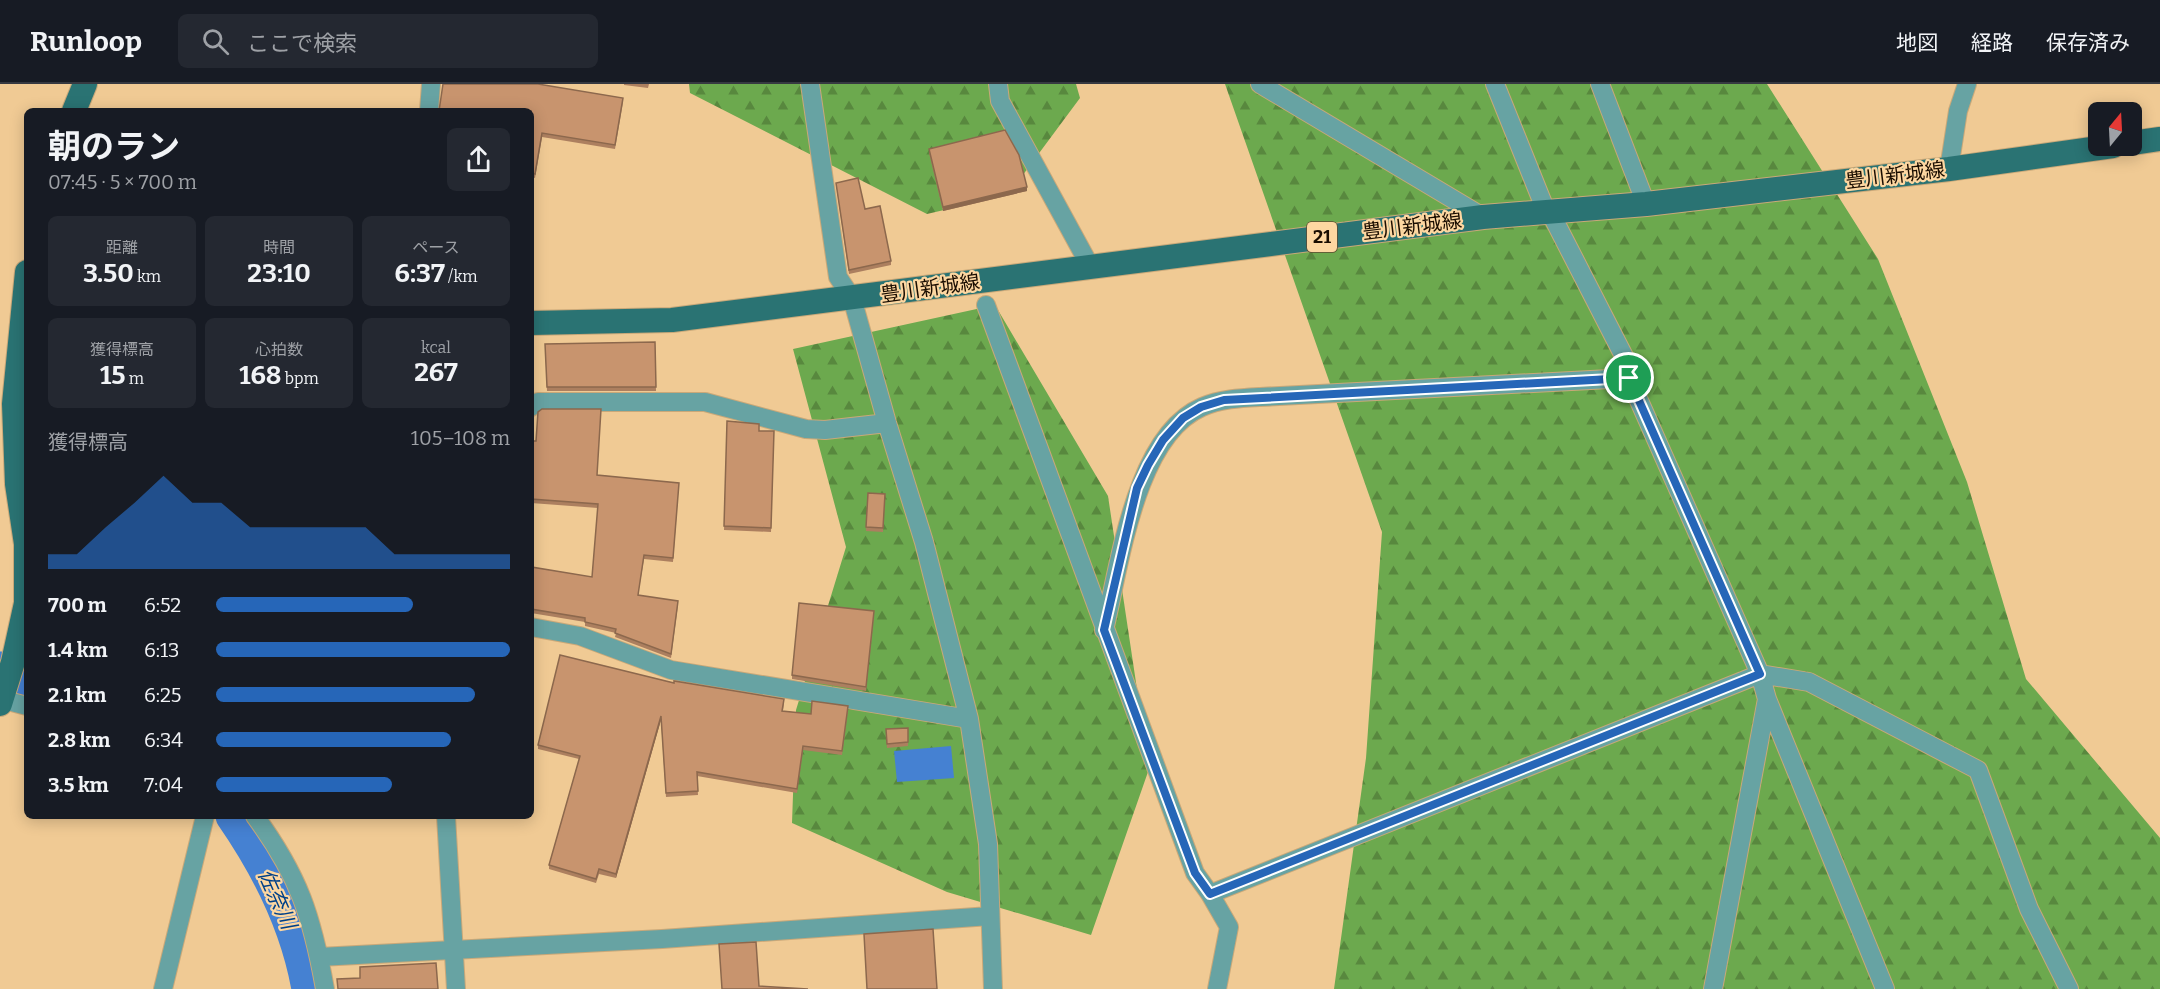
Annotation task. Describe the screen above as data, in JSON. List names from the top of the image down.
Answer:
{
  "streets": {
    "main road": ["豊川新城線", "21"]
  },
  "water": ["佐奈川"],
  "north": "top",
  "page": {
    "header": "Runloop",
    "search": "ここで検索",
    "nav": ["地図", "経路", "保存済み"],
    "heading": ["朝のラン", "07:45 · 5 × 700 m"],
    "stats": [
      ["距離", "3.50 km"],
      ["時間", "23:10"],
      ["ペース", "6:37 /km"],
      ["獲得標高", "15 m"],
      ["心拍数", "168 bpm"],
      ["kcal", "267"]
    ],
    "chart": ["獲得標高", "105–108 m"],
    "list": [
      {
        "name": "700 m",
        "note": "6:52"
      },
      {
        "name": "1.4 km",
        "note": "6:13"
      },
      {
        "name": "2.1 km",
        "note": "6:25"
      },
      {
        "name": "2.8 km",
        "note": "6:34"
      },
      {
        "name": "3.5 km",
        "note": "7:04"
      }
    ]
  }
}
